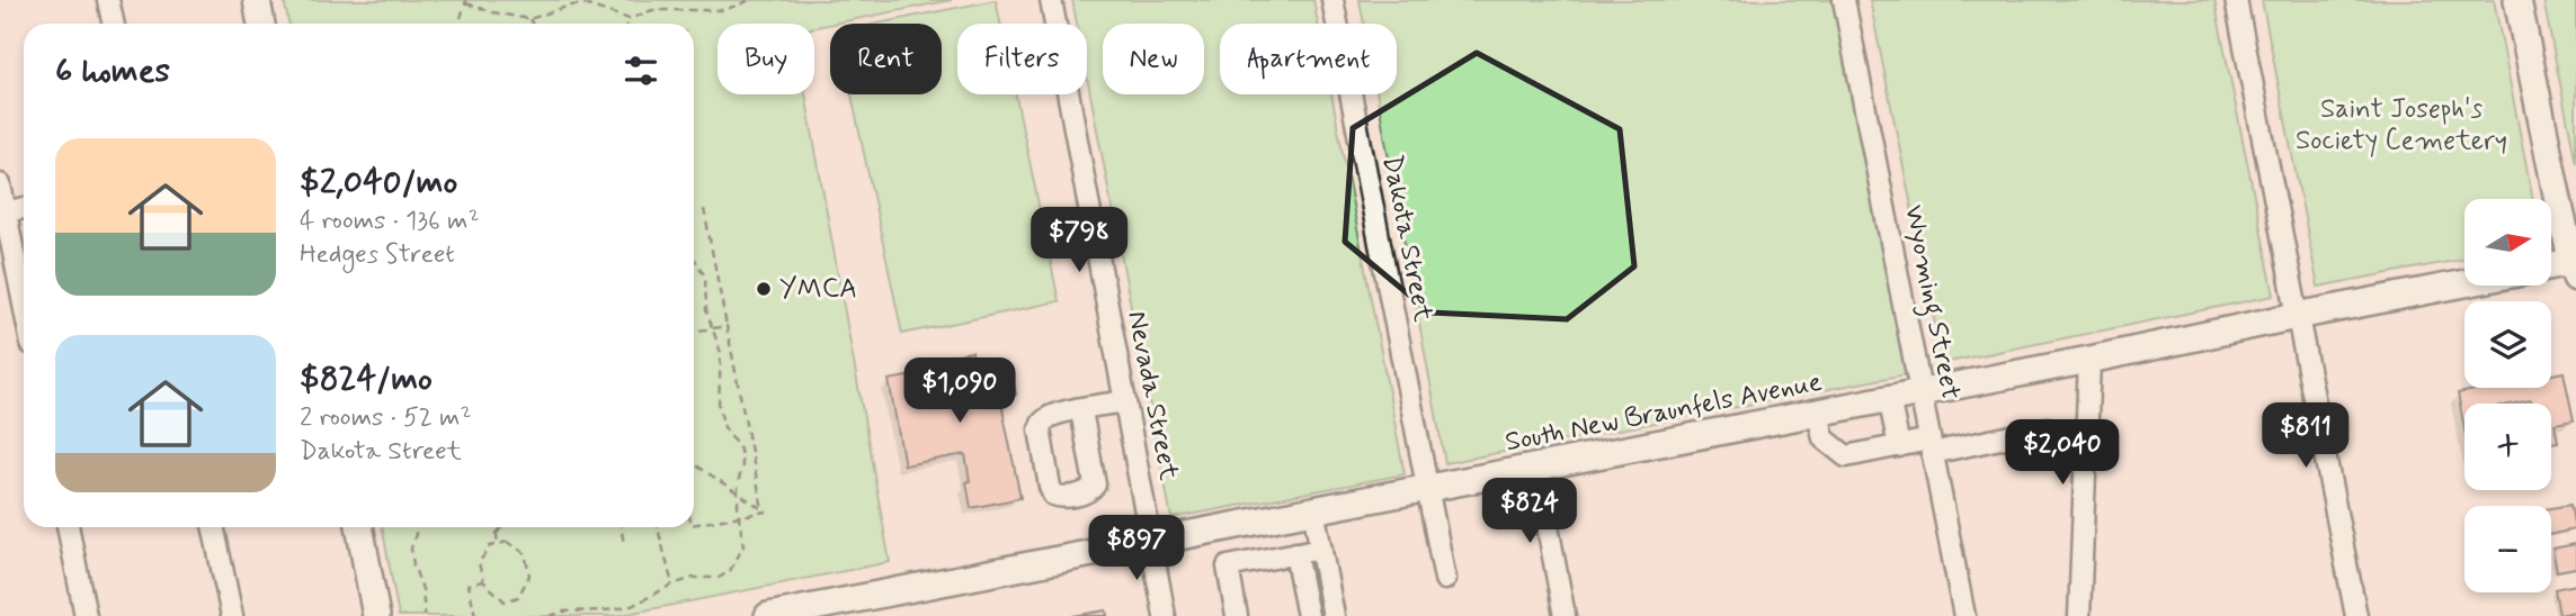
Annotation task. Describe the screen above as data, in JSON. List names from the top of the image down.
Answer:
{
  "streets": {
    "main road": ["South New Braunfels Avenue"],
    "street": ["Dakota Street", "Wyoming Street", "Nevada Street"]
  },
  "crossings": [
    ["Dakota Street", "South New Braunfels Avenue"],
    ["Wyoming Street", "South New Braunfels Avenue"],
    ["Nevada Street", "South New Braunfels Avenue"]
  ],
  "parks": ["Saint Joseph's Society Cemetery"],
  "places": ["YMCA"],
  "north": "right",
  "page": {
    "chip": [
      "Buy",
      "Rent",
      "Filters",
      "New",
      "Apartment"
    ],
    "heading": "6 homes",
    "list": [
      {
        "name": "$2,040/mo",
        "note": "4 rooms · 136 m² · Hedges Street"
      },
      {
        "name": "$824/mo",
        "note": "2 rooms · 52 m² · Dakota Street"
      }
    ],
    "map_buttons": ["+", "−"],
    "price": [
      "$798",
      "$1,090",
      "$811",
      "$2,040",
      "$824",
      "$897"
    ]
  }
}
